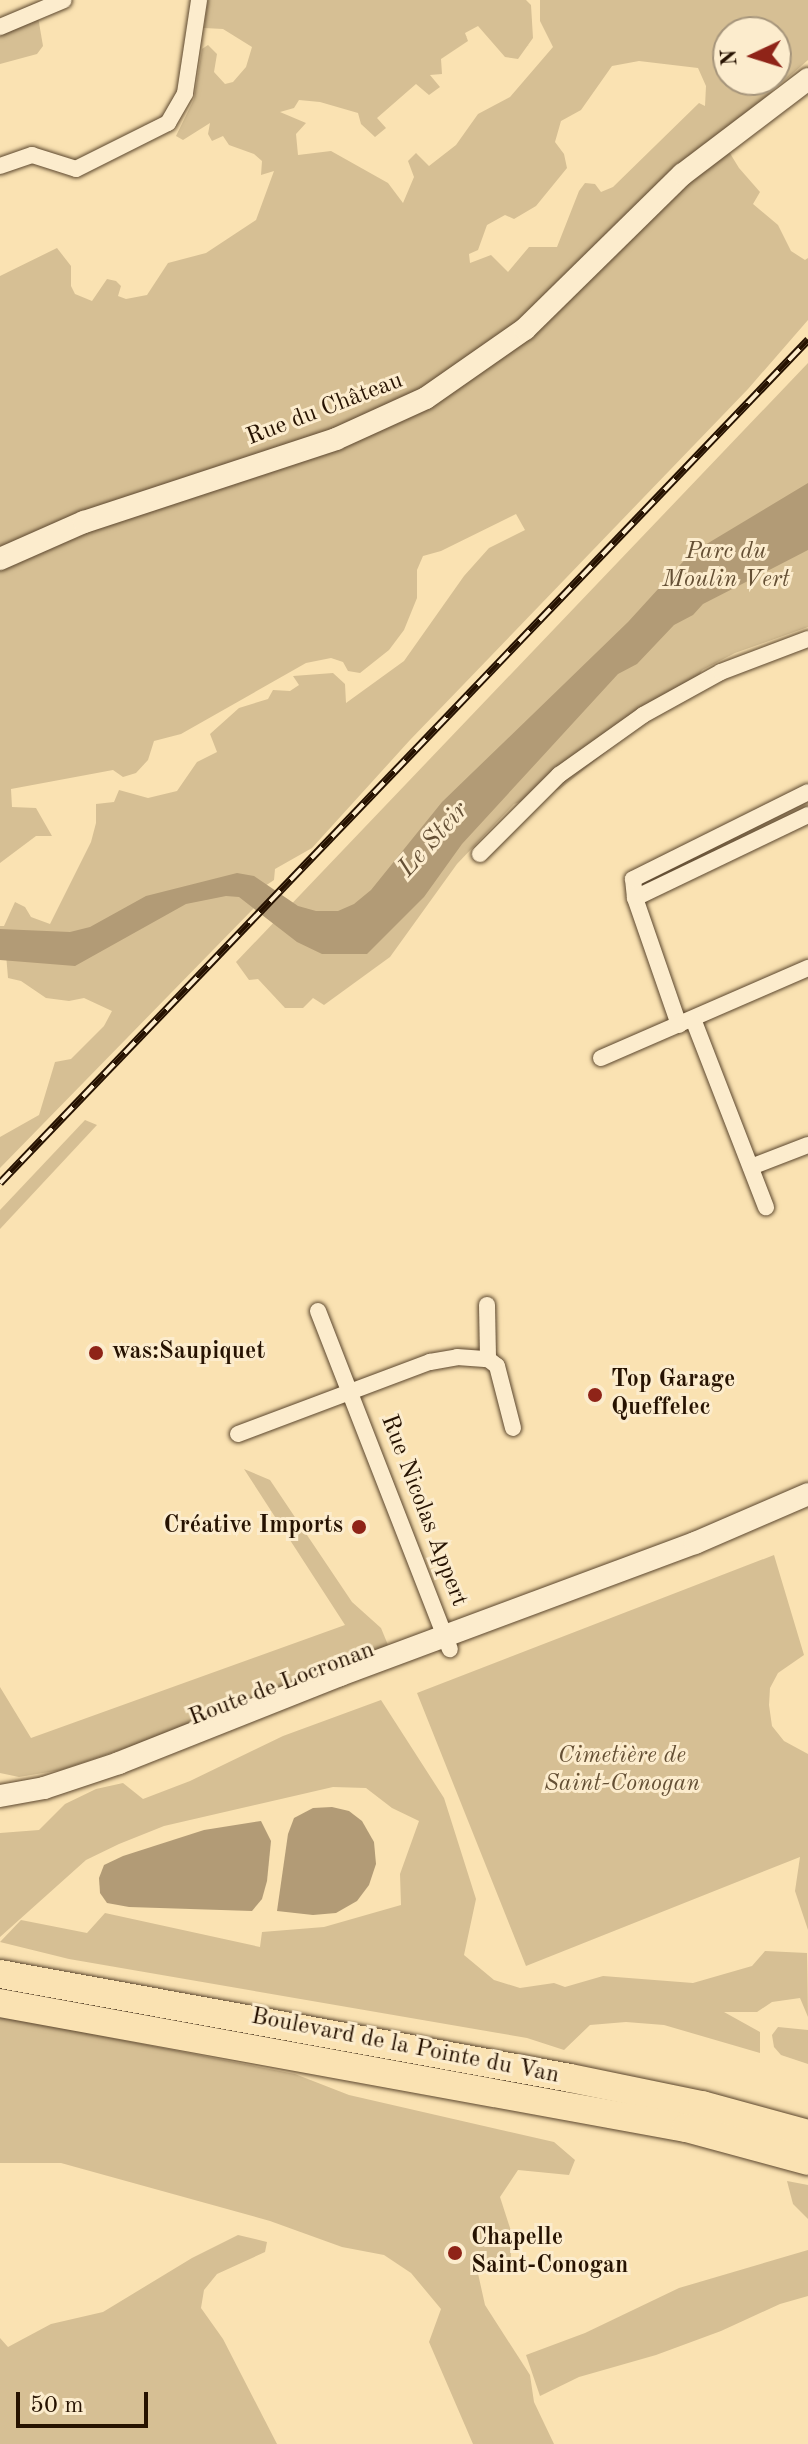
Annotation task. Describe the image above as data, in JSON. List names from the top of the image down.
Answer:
{
  "streets": {
    "highway": ["Boulevard de la Pointe du Van"],
    "main road": ["Rue du Château", "Route de Locronan"],
    "street": ["Rue Nicolas Appert"]
  },
  "crossings": [
    ["Rue Nicolas Appert", "Route de Locronan"]
  ],
  "water": ["Le Steir"],
  "parks": ["Parc du Moulin Vert", "Cimetière de Saint-Conogan"],
  "places": [
    "was:Saupiquet",
    "Top Garage Queffelec",
    "Créative Imports",
    "Chapelle Saint-Conogan"
  ],
  "scale_bar": "50 m",
  "north": "left"
}
